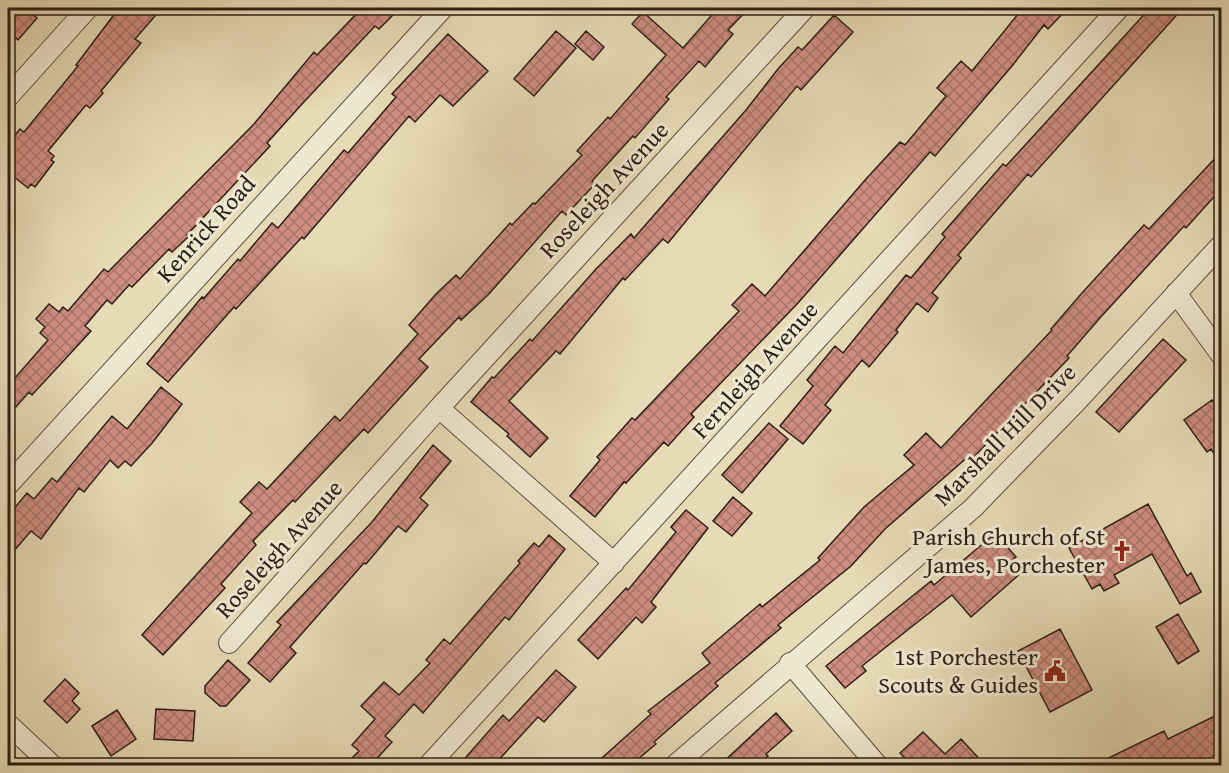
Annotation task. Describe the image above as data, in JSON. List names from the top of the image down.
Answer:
{
  "streets": {
    "street": [
      "Roseleigh Avenue",
      "Kenrick Road",
      "Fernleigh Avenue",
      "Marshall Hill Drive"
    ]
  },
  "places": {
    "church": ["Parish Church of St James, Porchester"],
    "public building": ["1st Porchester Scouts & Guides"]
  }
}
